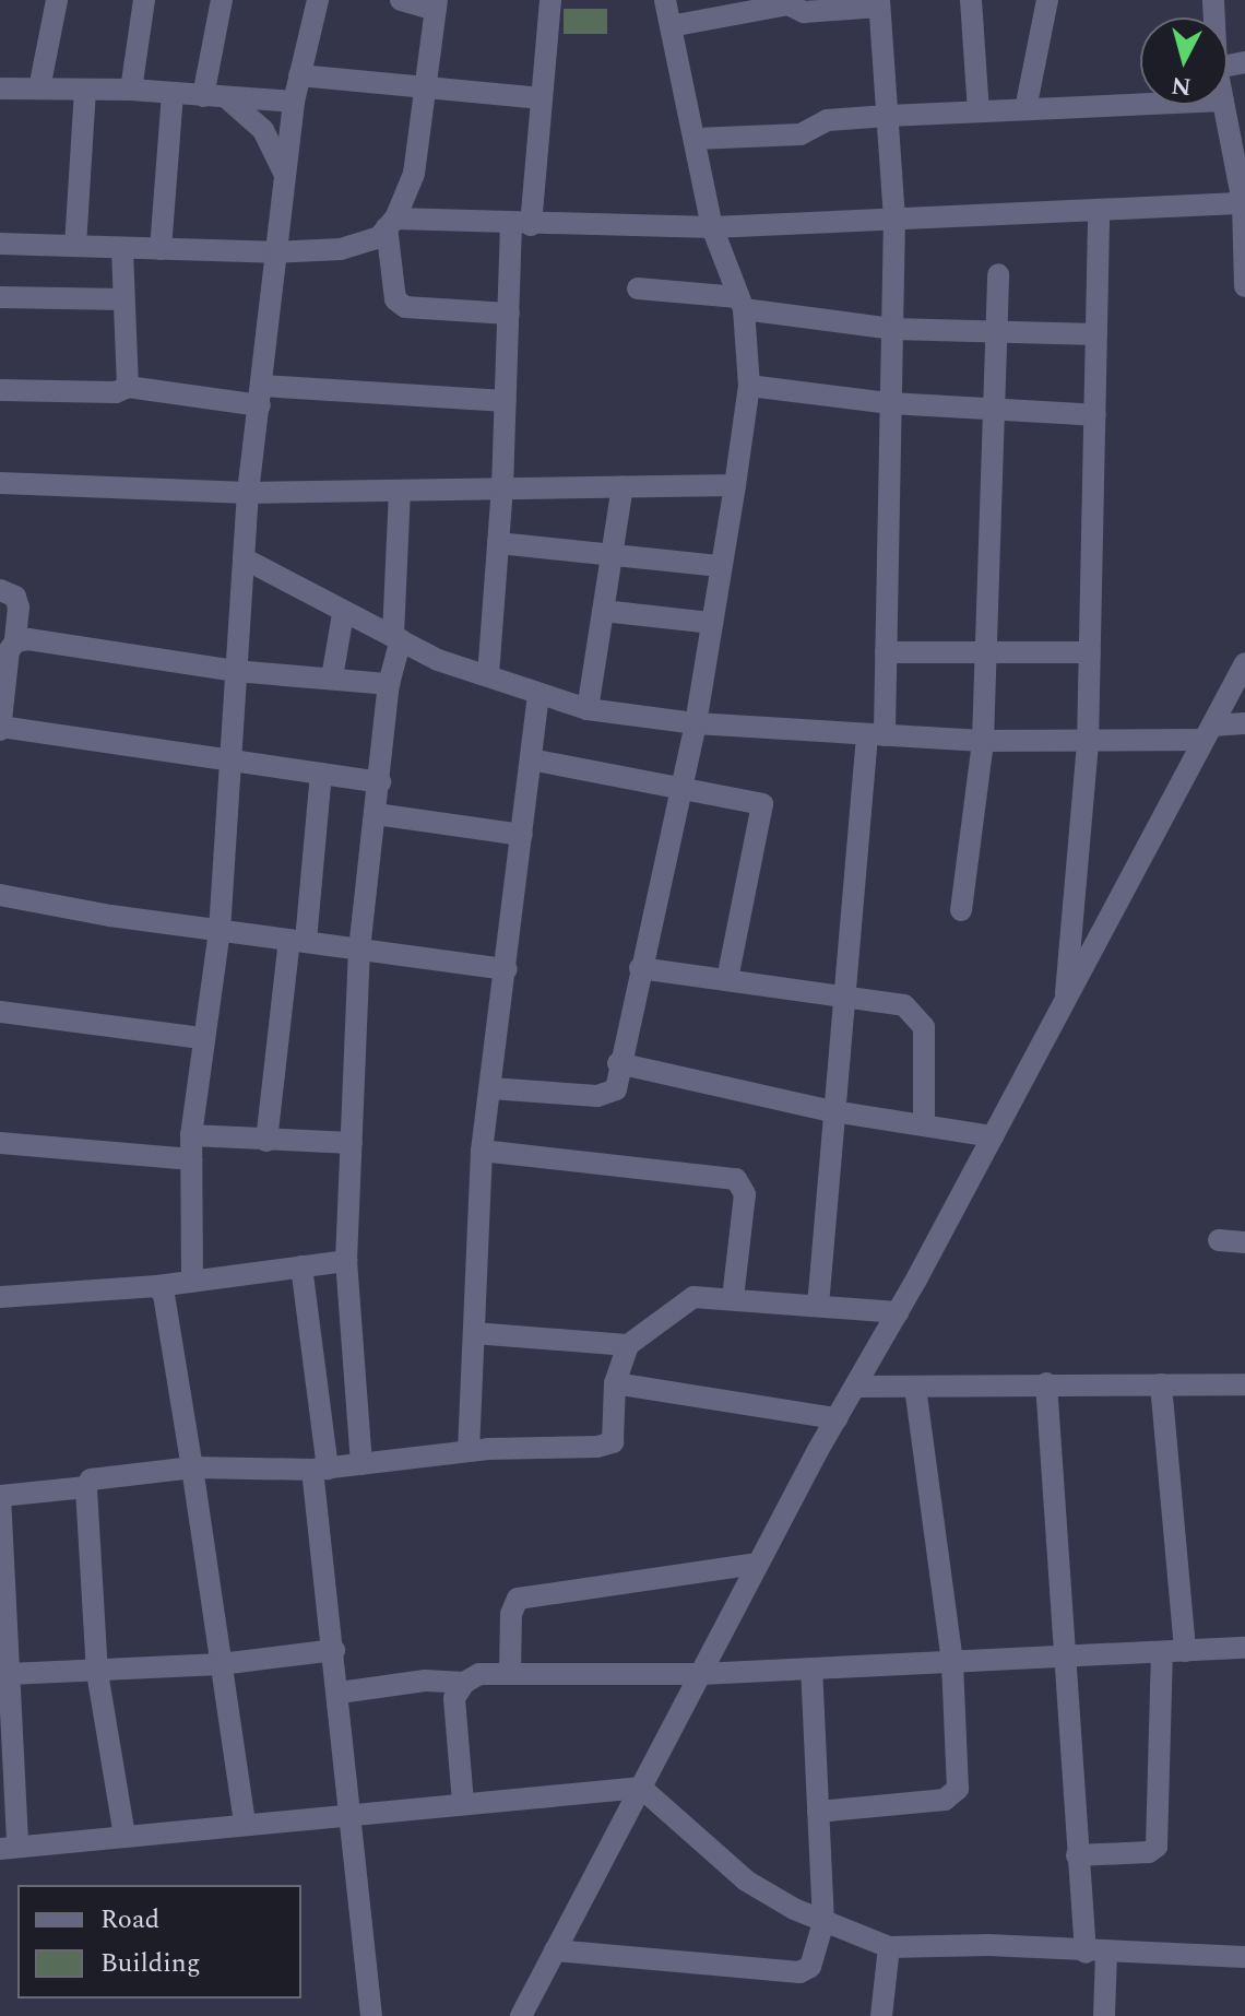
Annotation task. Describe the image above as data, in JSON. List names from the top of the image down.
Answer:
{
  "legend": ["Road", "Building"],
  "north": "bottom"
}
